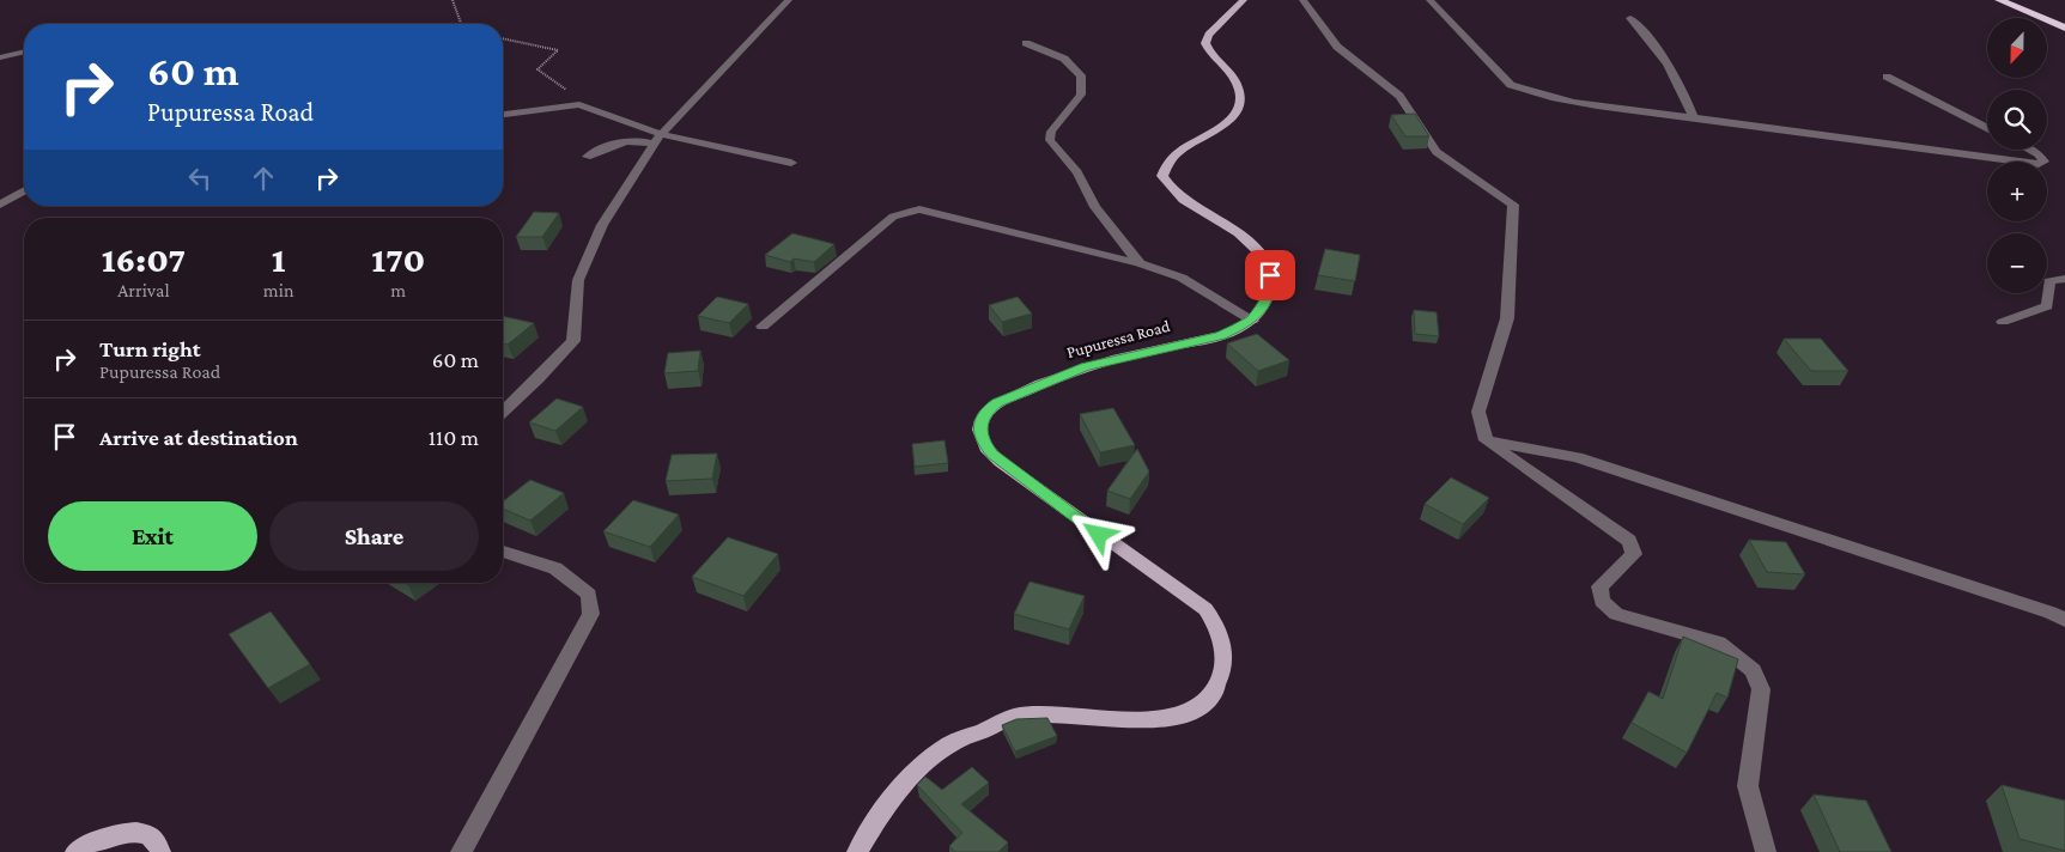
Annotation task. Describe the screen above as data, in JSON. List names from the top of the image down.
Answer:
{
  "streets": {
    "main road": ["Pupuressa Road"]
  },
  "north": "bottom",
  "page": {
    "map_buttons": ["+", "−"],
    "turn": ["60 m", "Pupuressa Road"],
    "eta": [
      "16:07",
      "Arrival",
      "1",
      "min",
      "170",
      "m"
    ],
    "list": [
      {
        "name": "Turn right",
        "note": "Pupuressa Road",
        "value": "60 m"
      },
      {
        "name": "Arrive at destination",
        "value": "110 m"
      }
    ],
    "buttons": ["Exit", "Share"]
  }
}
